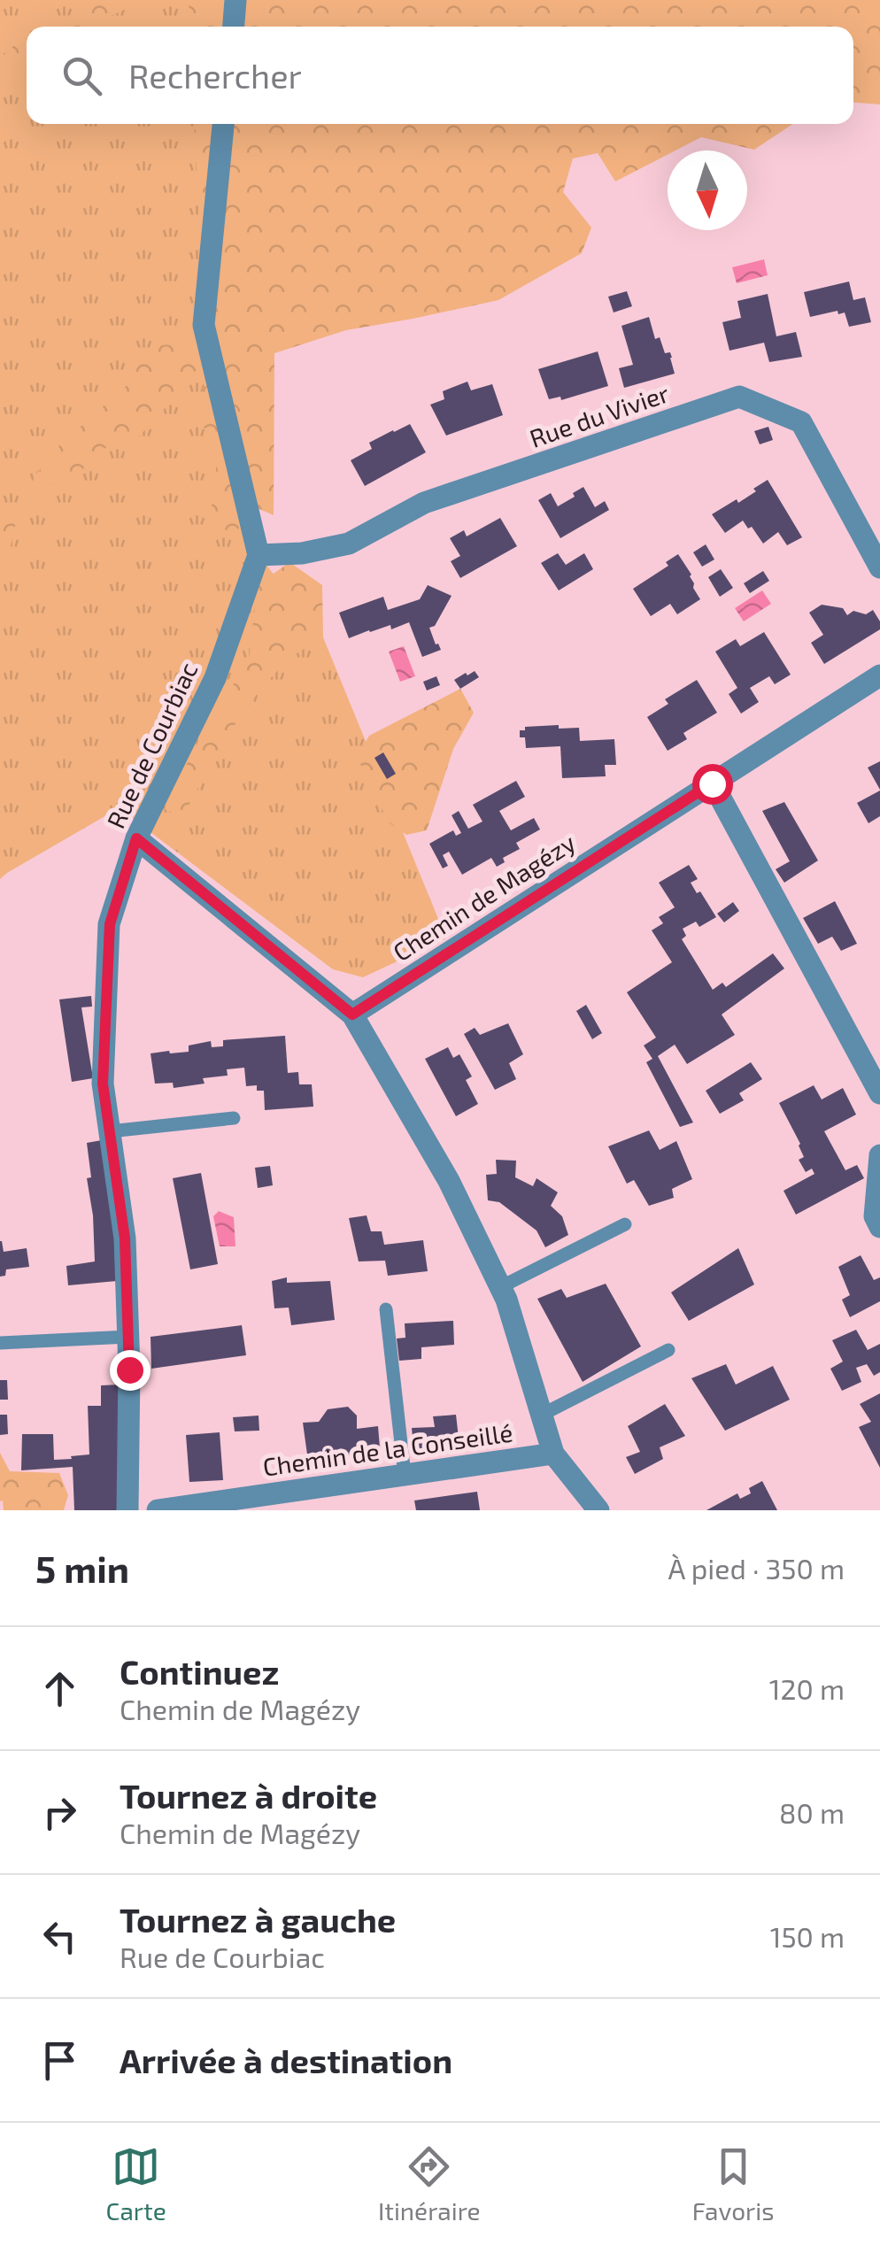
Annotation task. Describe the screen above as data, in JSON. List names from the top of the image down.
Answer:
{
  "streets": {
    "street": [
      "Rue du Vivier",
      "Rue de Courbiac",
      "Chemin de Magézy",
      "Chemin de la Conseillé"
    ]
  },
  "crossings": [
    ["Rue du Vivier", "Rue de Courbiac"]
  ],
  "north": "bottom",
  "page": {
    "search": "Rechercher",
    "heading": ["5 min", "À pied · 350 m"],
    "list": [
      ["Continuez", "Chemin de Magézy", "120 m"],
      ["Tournez à droite", "Chemin de Magézy", "80 m"],
      ["Tournez à gauche", "Rue de Courbiac", "150 m"],
      "Arrivée à destination"
    ],
    "nav": ["Carte", "Itinéraire", "Favoris"]
  }
}
